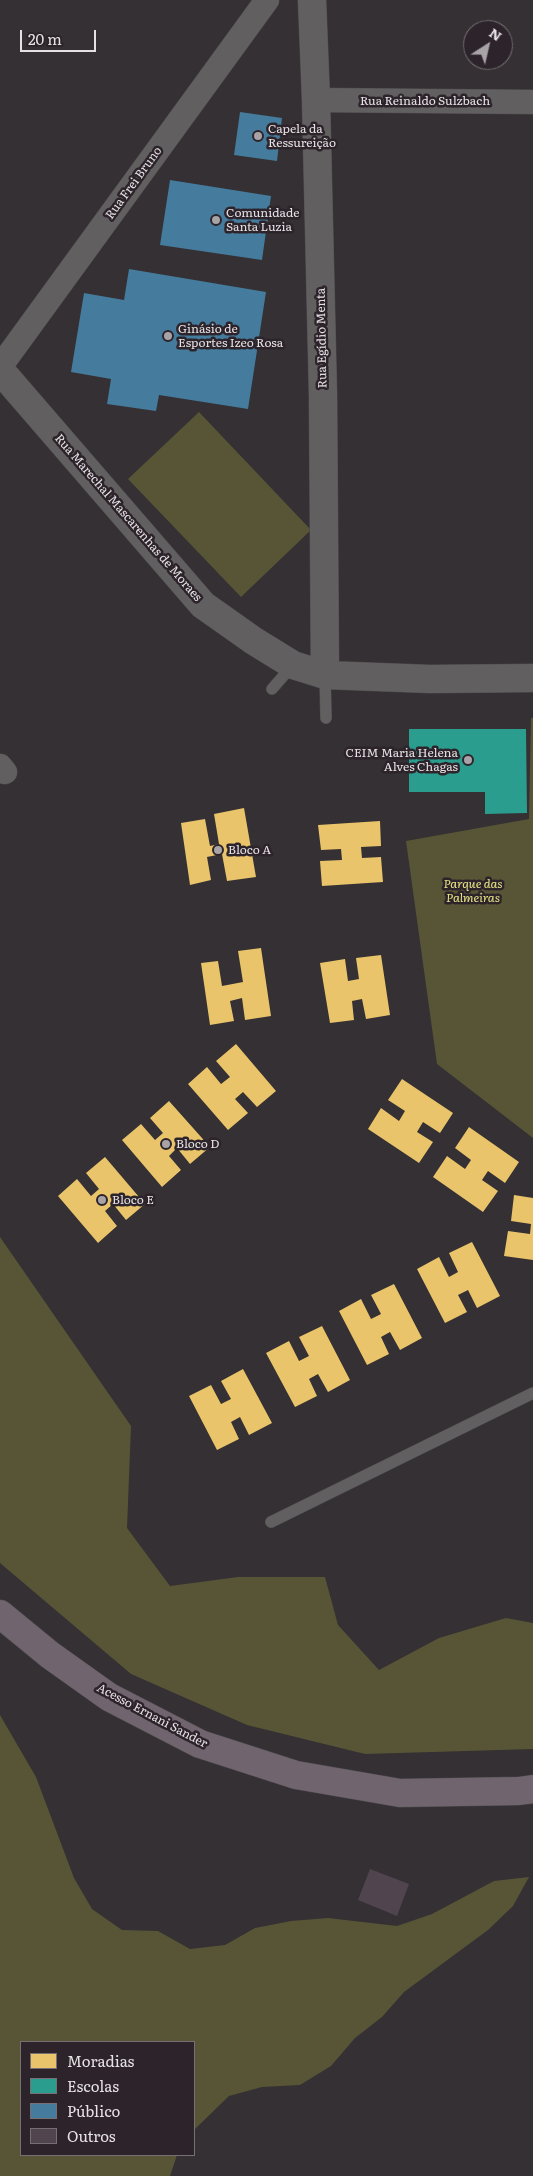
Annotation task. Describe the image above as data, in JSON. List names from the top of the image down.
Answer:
{
  "streets": {
    "highway": ["Acesso Ernani Sander"],
    "street": [
      "Rua Reinaldo Sulzbach",
      "Rua Frei Bruno",
      "Rua Egídio Menta",
      "Rua Marechal Mascarenhas de Moraes"
    ]
  },
  "crossings": [
    ["Rua Reinaldo Sulzbach", "Rua Egídio Menta"],
    ["Rua Frei Bruno", "Rua Marechal Mascarenhas de Moraes"],
    ["Rua Egídio Menta", "Rua Marechal Mascarenhas de Moraes"]
  ],
  "parks": ["Parque das Palmeiras"],
  "places": [
    "Capela da Ressureição",
    "Comunidade Santa Luzia",
    "Ginásio de Esportes Izeo Rosa",
    "CEIM Maria Helena Alves Chagas",
    "Bloco A",
    "Bloco D",
    "Bloco E"
  ],
  "legend": [
    "Moradias",
    "Escolas",
    "Público",
    "Outros"
  ],
  "scale_bar": "20 m",
  "north": "top right"
}
